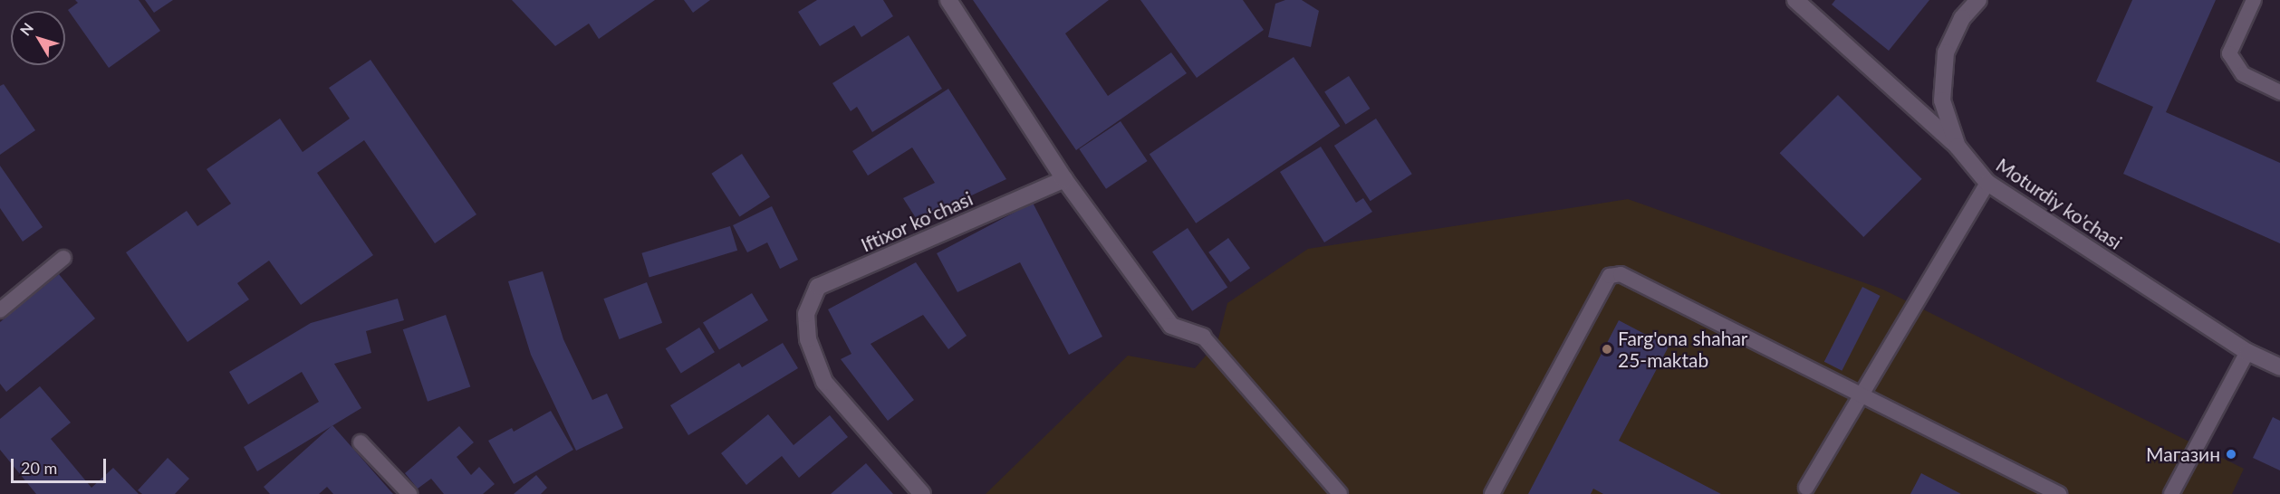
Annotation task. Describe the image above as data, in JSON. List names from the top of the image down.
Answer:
{
  "streets": {
    "street": ["Moturdiy ko'chasi", "Iftixor koʻchasi"]
  },
  "places": ["Farg'ona shahar 25-maktab", "Магазин"],
  "scale_bar": "20 m",
  "north": "top left"
}
